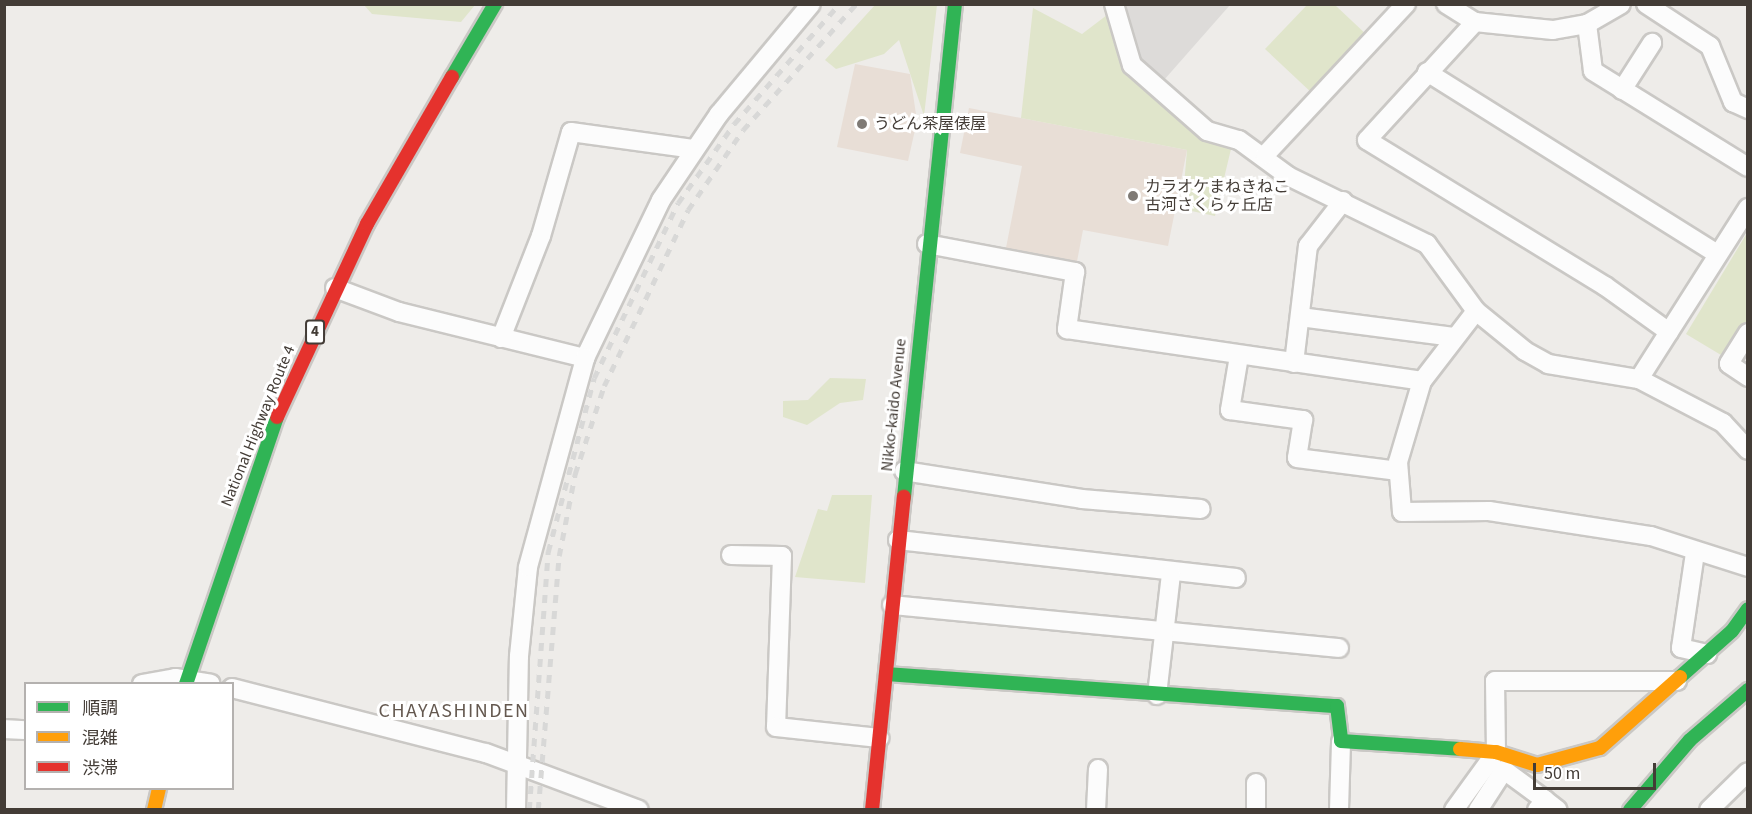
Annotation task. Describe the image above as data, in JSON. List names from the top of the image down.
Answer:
{
  "streets": {
    "main road": ["4", "Nikko-kaido Avenue", "National Highway Route 4"]
  },
  "districts": ["CHAYASHINDEN"],
  "places": ["うどん茶屋俵屋", "カラオケまねきねこ 古河さくらヶ丘店"],
  "legend": ["順調", "混雑", "渋滞"],
  "scale_bar": "50 m"
}
